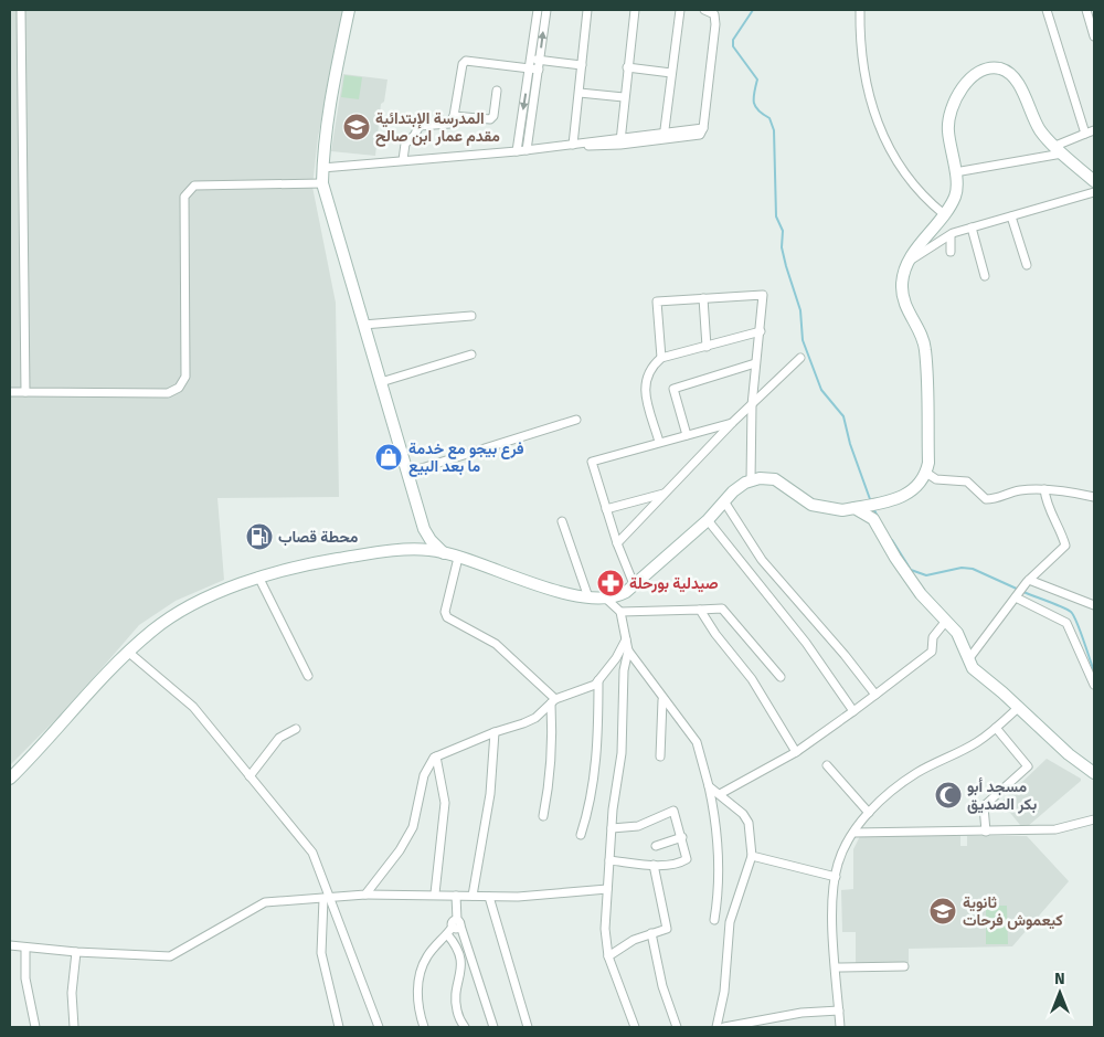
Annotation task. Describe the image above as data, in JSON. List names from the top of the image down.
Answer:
{
  "places": {
    "school or university": ["المدرسة الإبتدائية مقدم عمار ابن صالح", "ثانوية كيعموش فرحات"],
    "shop": ["فرع بيجو مع خدمة ما بعد البيع"],
    "fuel station": ["محطة قصاب"],
    "pharmacy": ["صيدلية بورحلة"],
    "mosque": ["مسجد أبو بكر الصديق"]
  },
  "north": "top"
}
